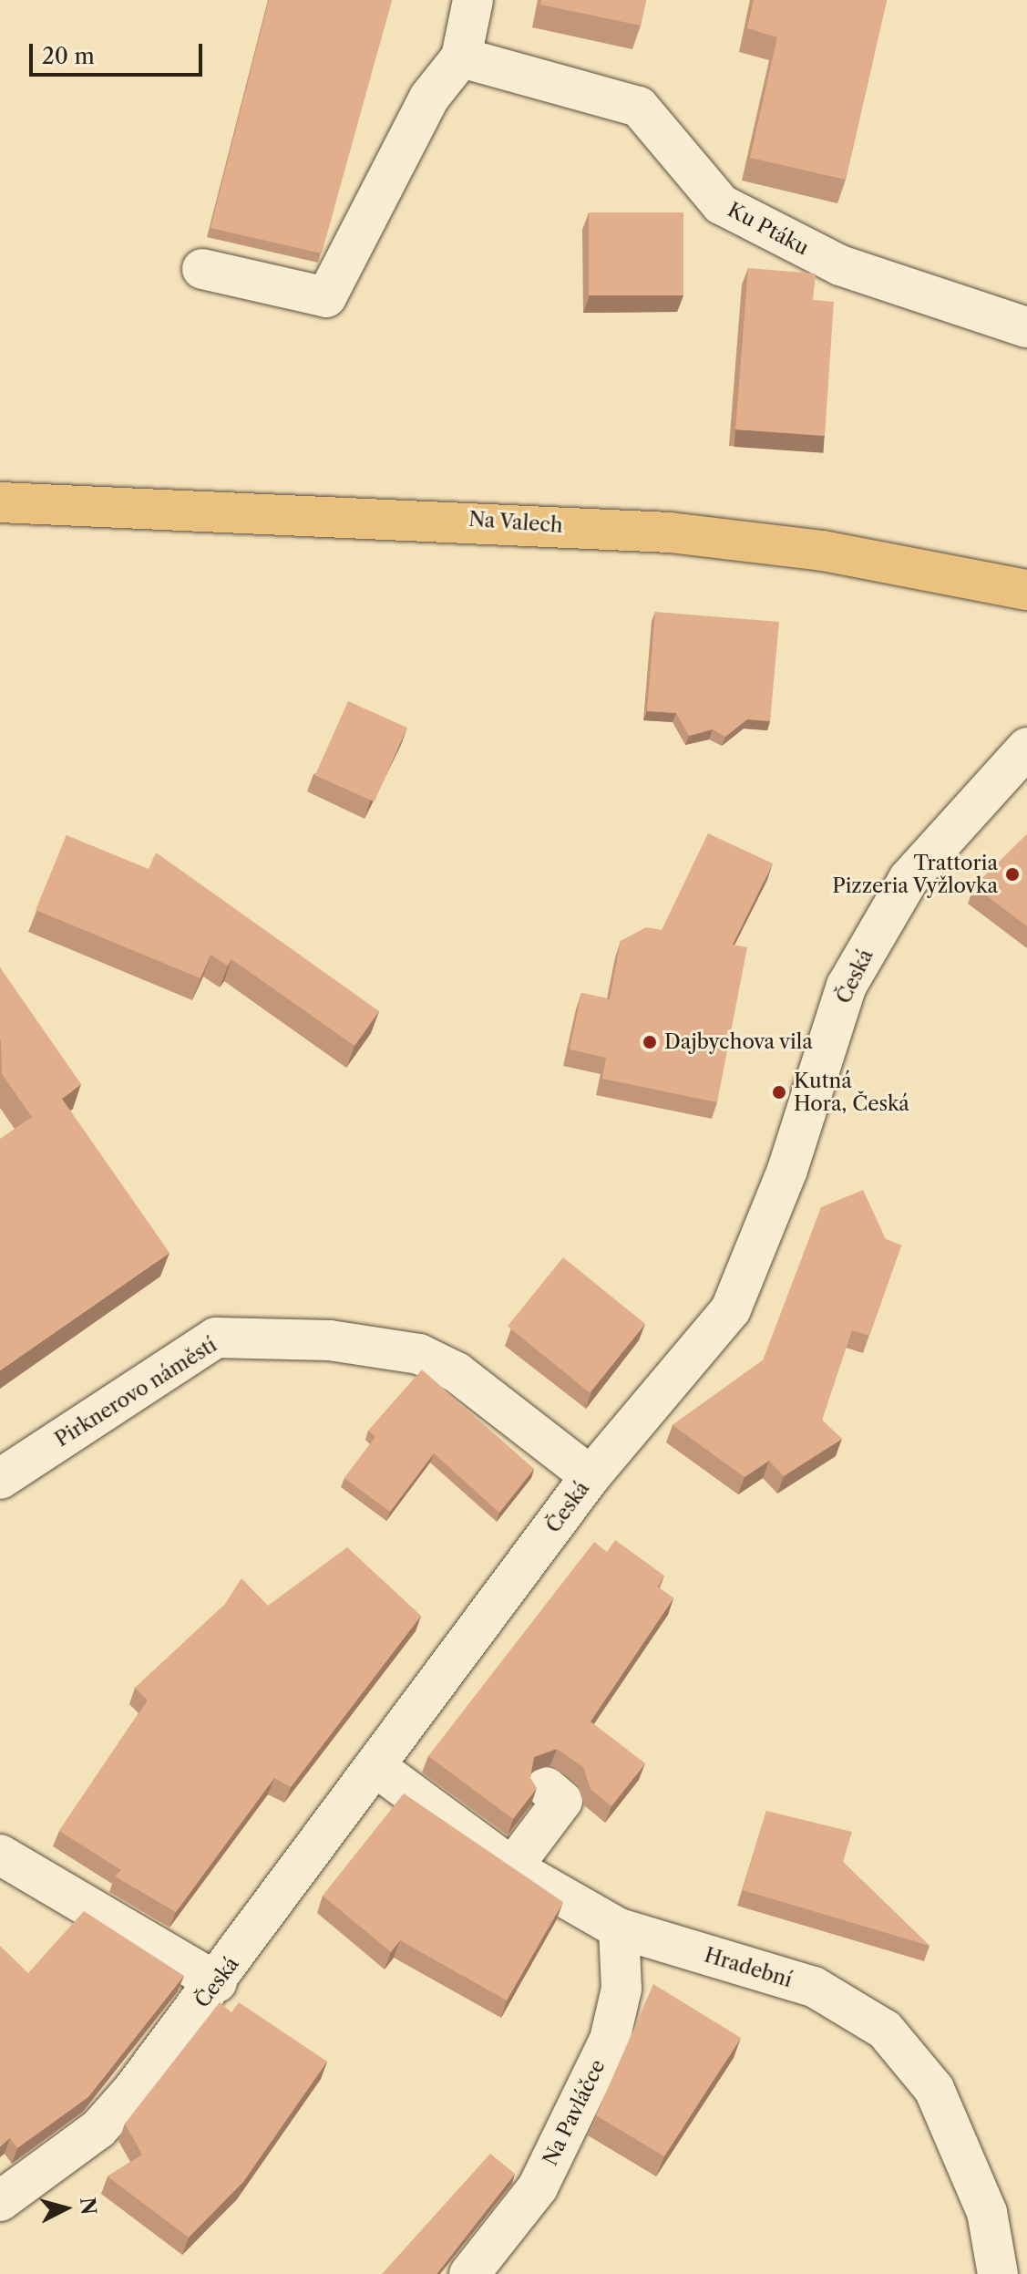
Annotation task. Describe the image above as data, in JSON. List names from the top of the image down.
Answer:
{
  "streets": {
    "main road": ["Na Valech"],
    "street": [
      "Ku Ptáku",
      "Česká",
      "Pirknerovo náměstí",
      "Hradební",
      "Na Pavláčce"
    ]
  },
  "crossings": [
    ["Česká", "Pirknerovo náměstí"],
    ["Česká", "Hradební"],
    ["Hradební", "Na Pavláčce"]
  ],
  "places": ["Trattoria Pizzeria Vyžlovka", "Dajbychova vila", "Kutná Hora, Česká"],
  "scale_bar": "20 m",
  "north": "right"
}
